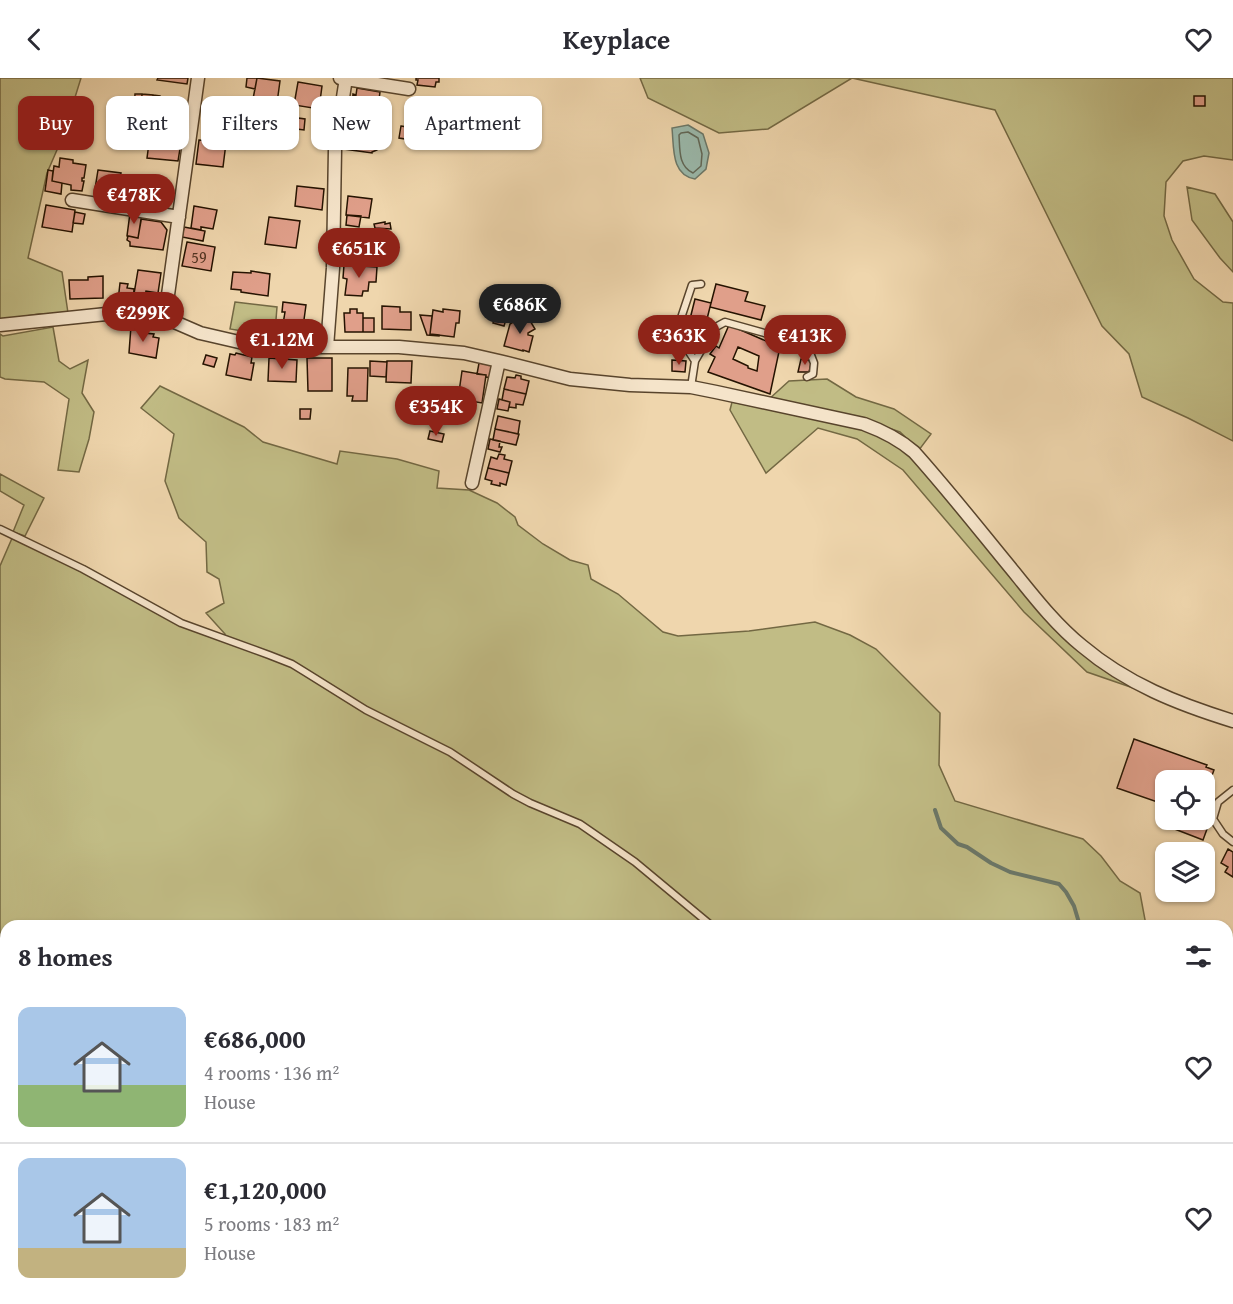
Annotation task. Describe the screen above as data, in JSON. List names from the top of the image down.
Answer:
{
  "house_numbers": ["59"],
  "page": {
    "header": "Keyplace",
    "chip": [
      "Buy",
      "Rent",
      "Filters",
      "New",
      "Apartment"
    ],
    "price": [
      "€478K",
      "€651K",
      "€686K",
      "€299K",
      "€363K",
      "€413K",
      "€1.12M",
      "€354K"
    ],
    "heading": "8 homes",
    "list": [
      {
        "name": "€686,000",
        "note": "4 rooms · 136 m² · House"
      },
      {
        "name": "€1,120,000",
        "note": "5 rooms · 183 m² · House"
      }
    ]
  }
}
